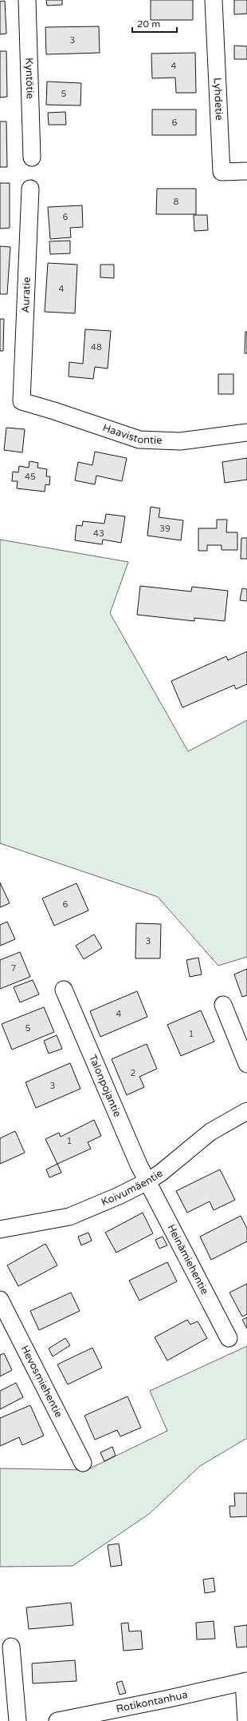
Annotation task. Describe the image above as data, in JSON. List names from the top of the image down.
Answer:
{
  "streets": {
    "street": [
      "Kyntötie",
      "Lyhdetie",
      "Auratie",
      "Haavistontie",
      "Talonpojantie",
      "Koivumäentie",
      "Heinämiehentie",
      "Hevosmiehentie",
      "Rotikontanhua"
    ]
  },
  "crossings": [
    ["Auratie", "Haavistontie"],
    ["Talonpojantie", "Koivumäentie"],
    ["Talonpojantie", "Heinämiehentie"],
    ["Koivumäentie", "Heinämiehentie"]
  ],
  "house_numbers": [
    "3",
    "4",
    "5",
    "6",
    "8",
    "6",
    "4",
    "48",
    "45",
    "39",
    "43",
    "6",
    "3",
    "7",
    "4",
    "5",
    "1",
    "2",
    "3",
    "1"
  ],
  "scale_bar": "20 m"
}
